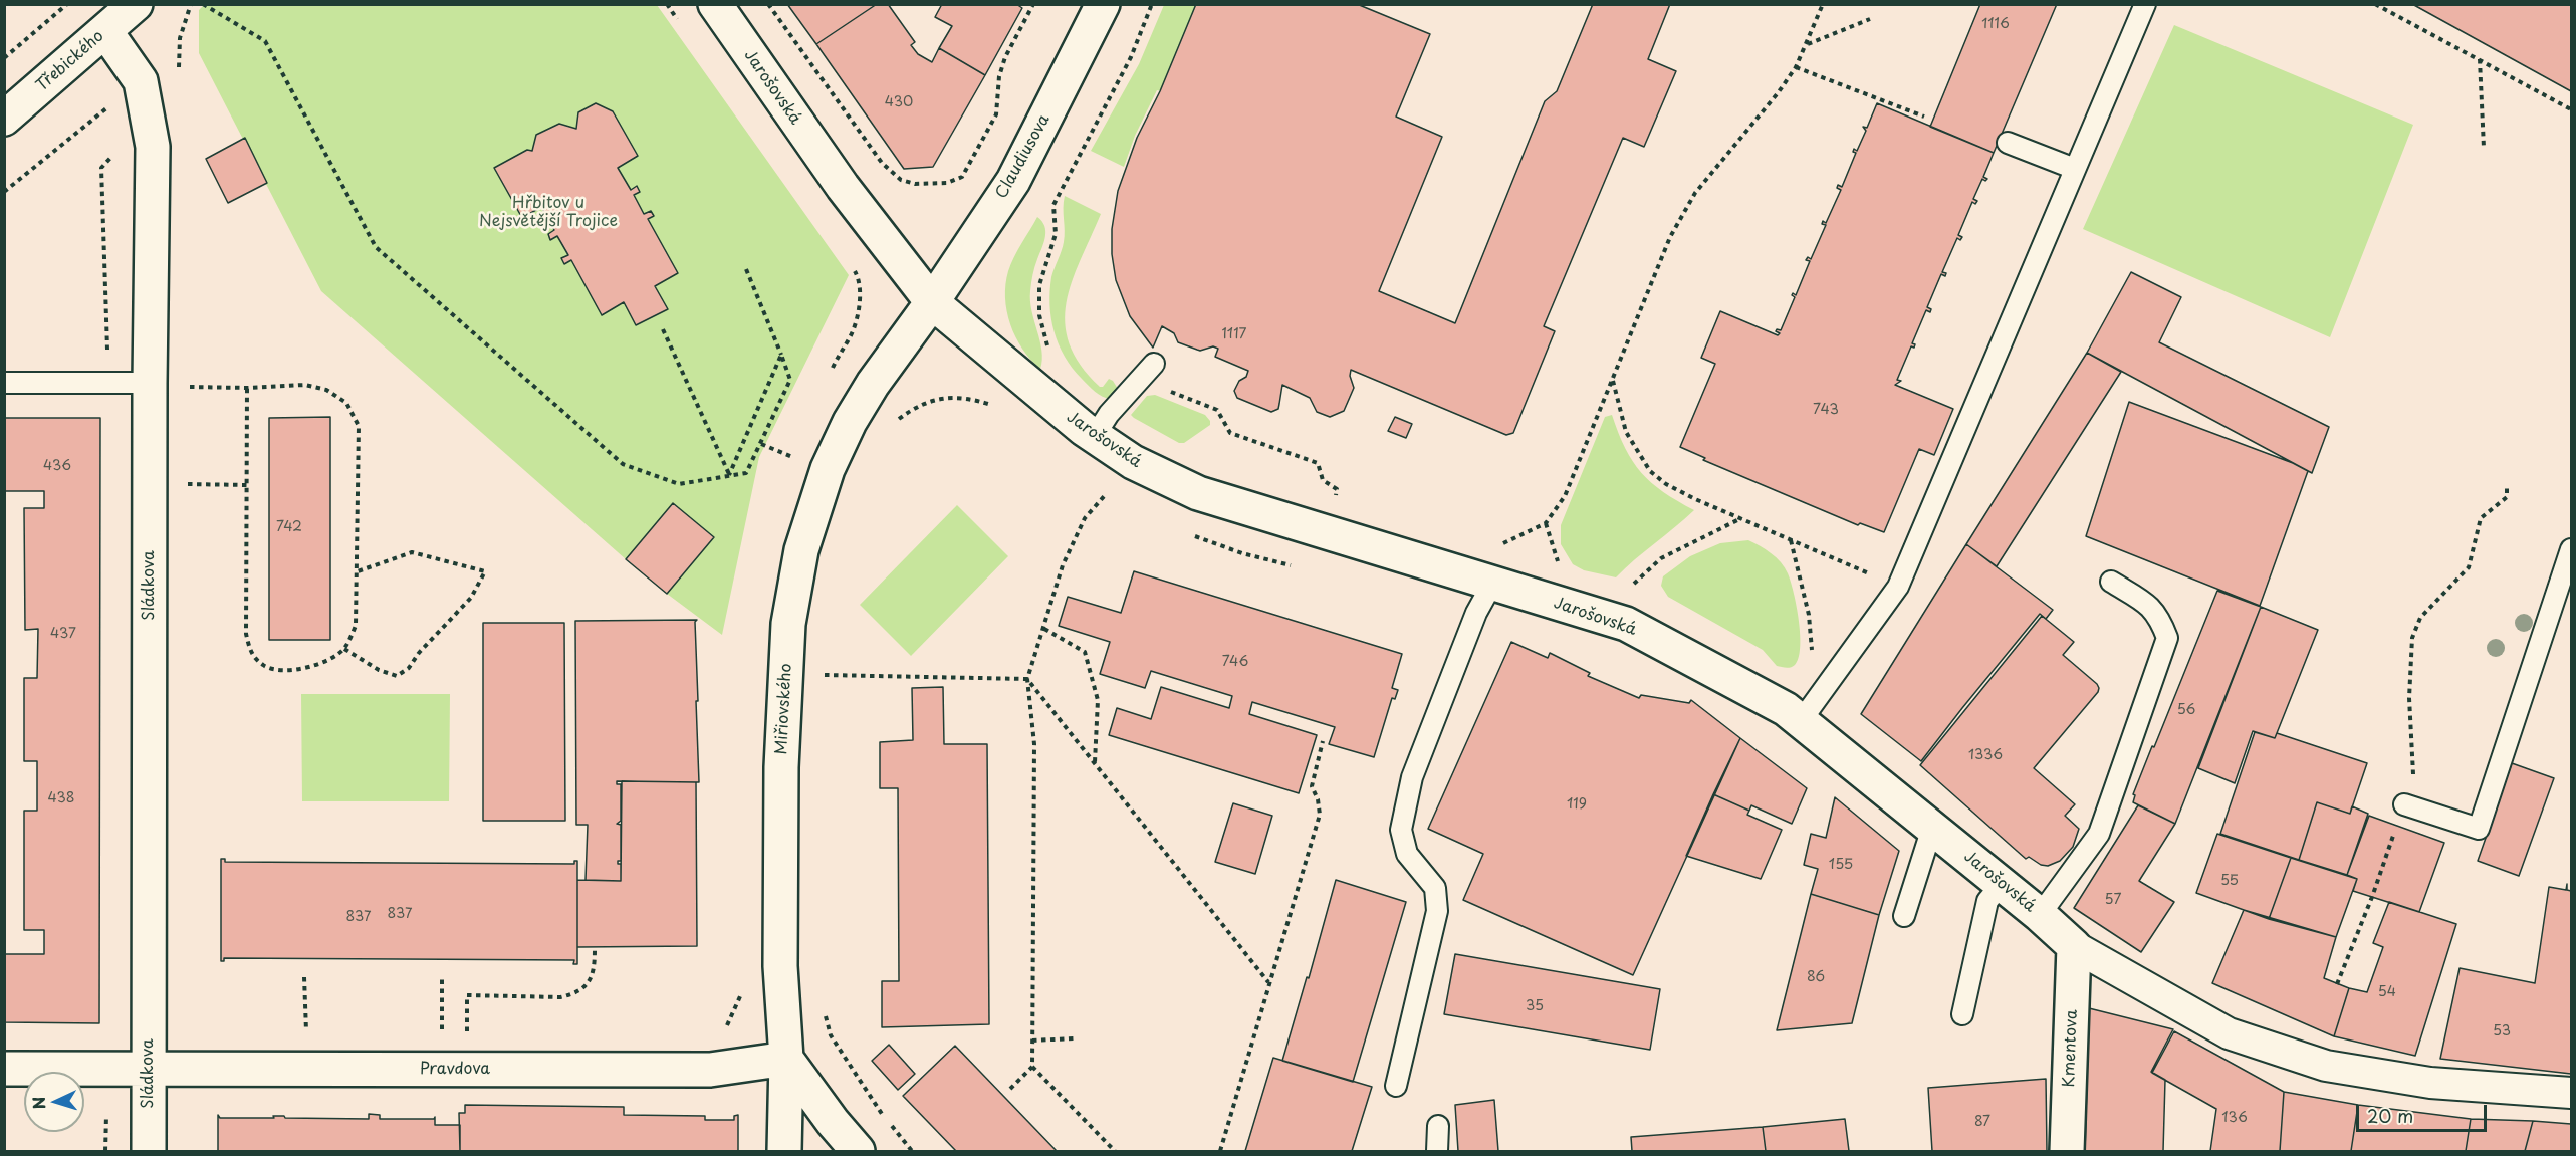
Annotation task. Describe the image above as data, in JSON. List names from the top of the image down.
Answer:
{
  "streets": {
    "street": [
      "Třebického",
      "Jarošovská",
      "Claudiusova",
      "Sládkova",
      "Miřiovského",
      "Kmentova",
      "Pravdova"
    ]
  },
  "crossings": [
    ["Třebického", "Sládkova"],
    ["Jarošovská", "Claudiusova"],
    ["Jarošovská", "Miřiovského"],
    ["Jarošovská", "Kmentova"],
    ["Claudiusova", "Miřiovského"],
    ["Sládkova", "Pravdova"],
    ["Miřiovského", "Pravdova"]
  ],
  "parks": ["Hřbitov u Nejsvětější Trojice"],
  "house_numbers": [
    "1116",
    "430",
    "1117",
    "743",
    "436",
    "742",
    "437",
    "746",
    "56",
    "1336",
    "438",
    "119",
    "155",
    "55",
    "57",
    "837",
    "837",
    "86",
    "54",
    "35",
    "53",
    "136",
    "87"
  ],
  "scale_bar": "20 m",
  "north": "left"
}
